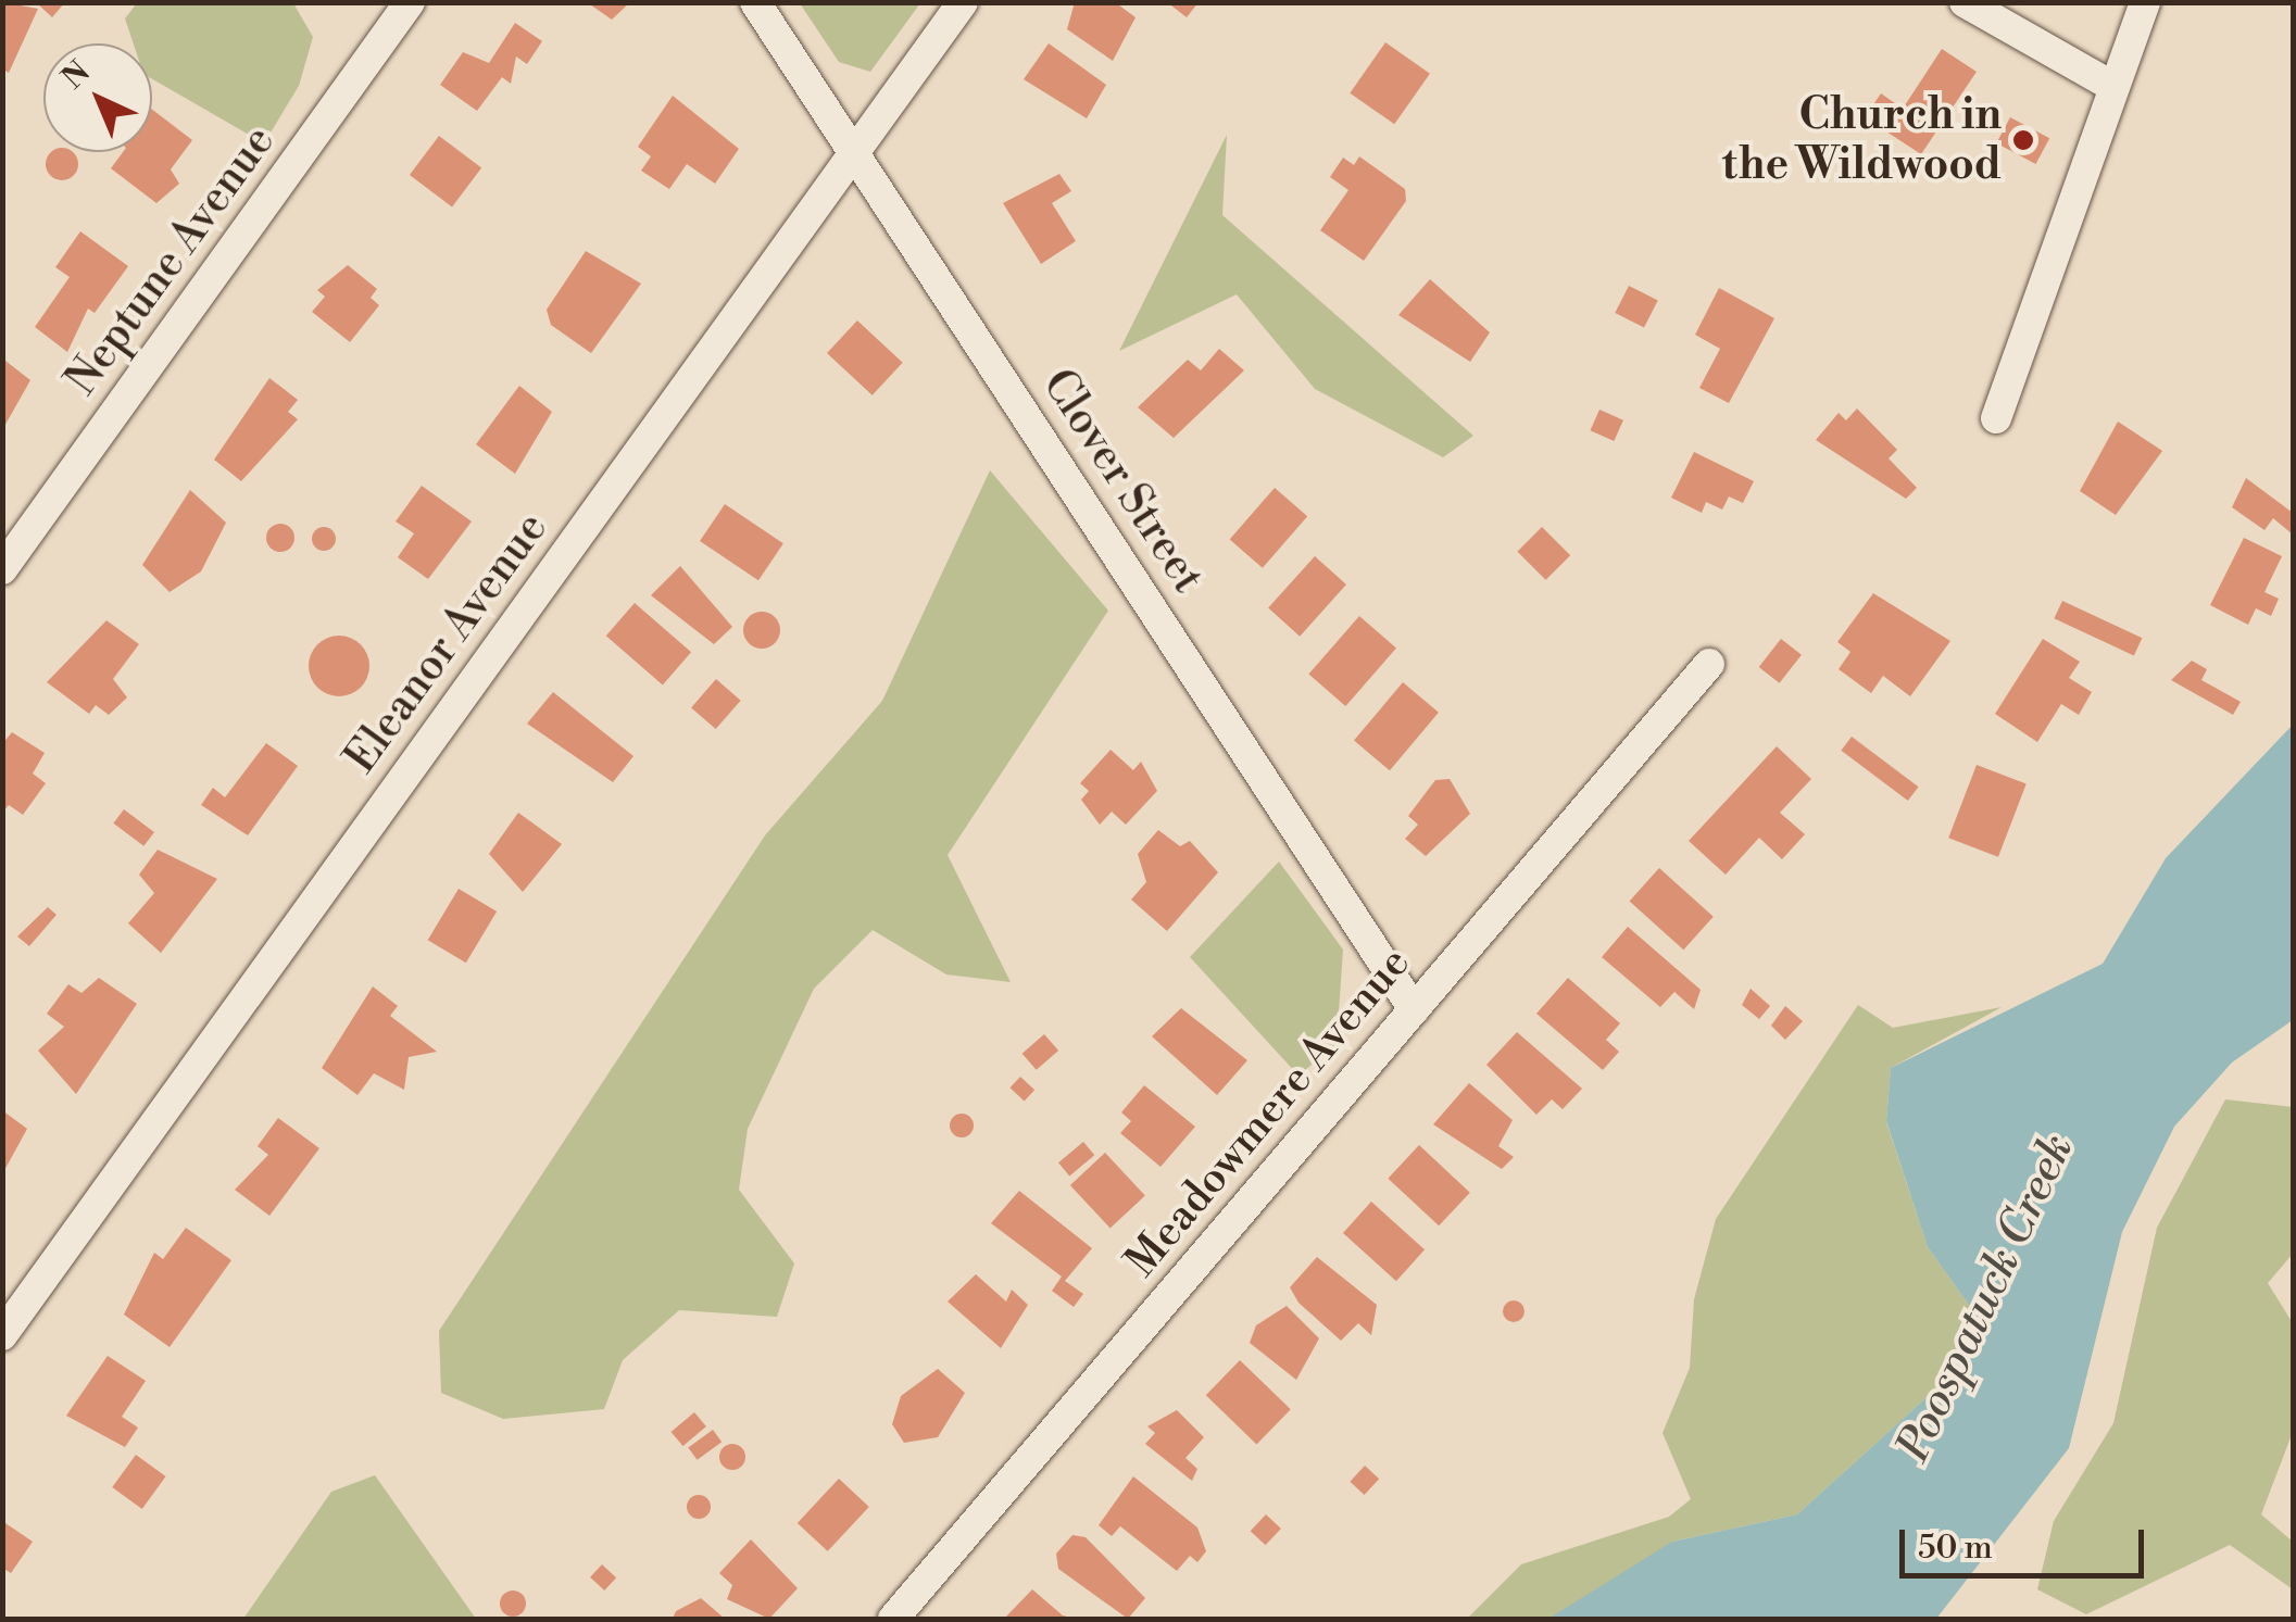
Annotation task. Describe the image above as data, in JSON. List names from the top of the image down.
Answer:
{
  "streets": {
    "street": [
      "Neptune Avenue",
      "Clover Street",
      "Eleanor Avenue",
      "Meadowmere Avenue"
    ]
  },
  "crossings": [
    ["Clover Street", "Eleanor Avenue"],
    ["Clover Street", "Meadowmere Avenue"]
  ],
  "water": ["Poospatuck Creek"],
  "places": ["Church in the Wildwood"],
  "scale_bar": "50 m",
  "north": "top left"
}
